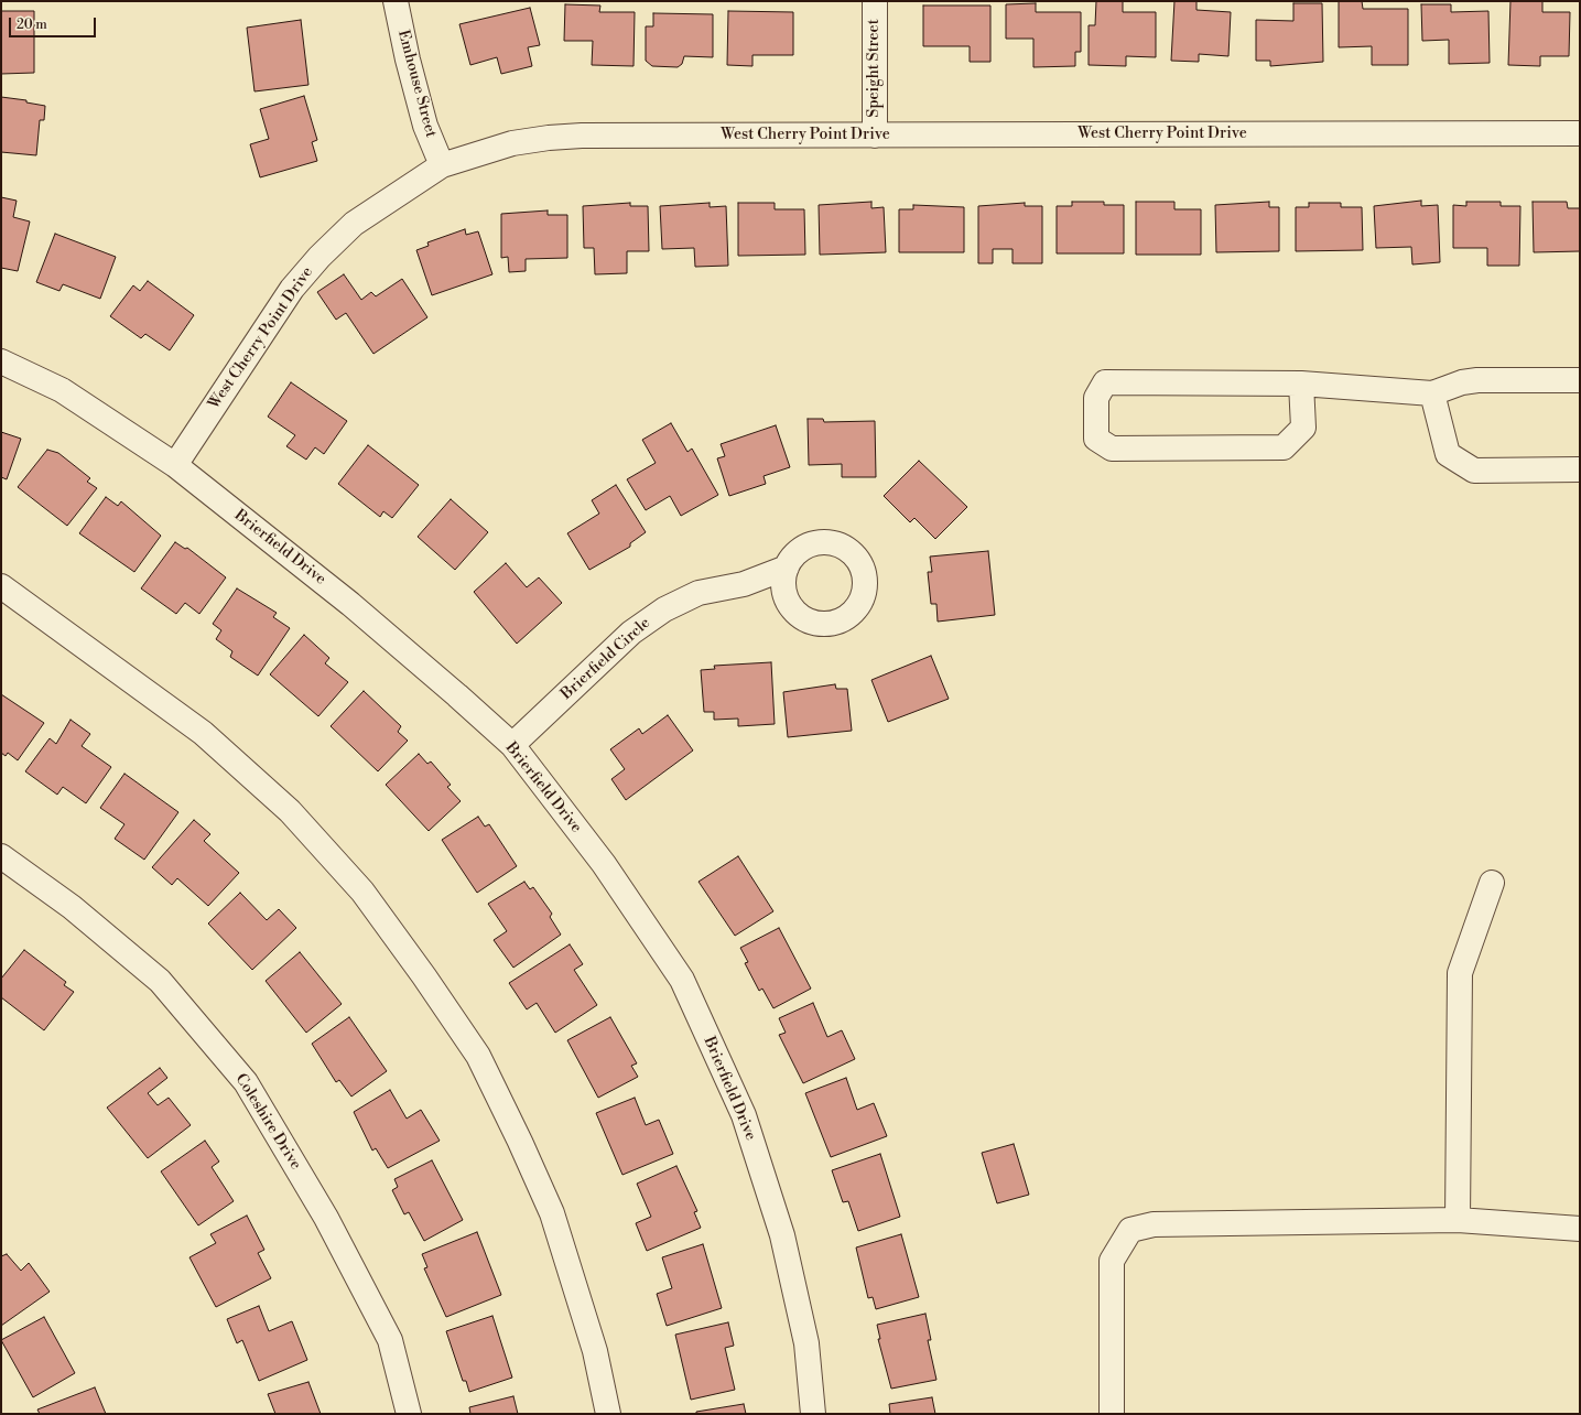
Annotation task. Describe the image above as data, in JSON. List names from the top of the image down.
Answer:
{
  "streets": {
    "street": [
      "Speight Street",
      "Emhouse Street",
      "West Cherry Point Drive",
      "Brierfield Drive",
      "Brierfield Circle",
      "Coleshire Drive"
    ]
  },
  "crossings": [
    ["Speight Street", "West Cherry Point Drive"],
    ["Emhouse Street", "West Cherry Point Drive"],
    ["West Cherry Point Drive", "Brierfield Drive"],
    ["Brierfield Drive", "Brierfield Circle"]
  ],
  "scale_bar": "20 m"
}
